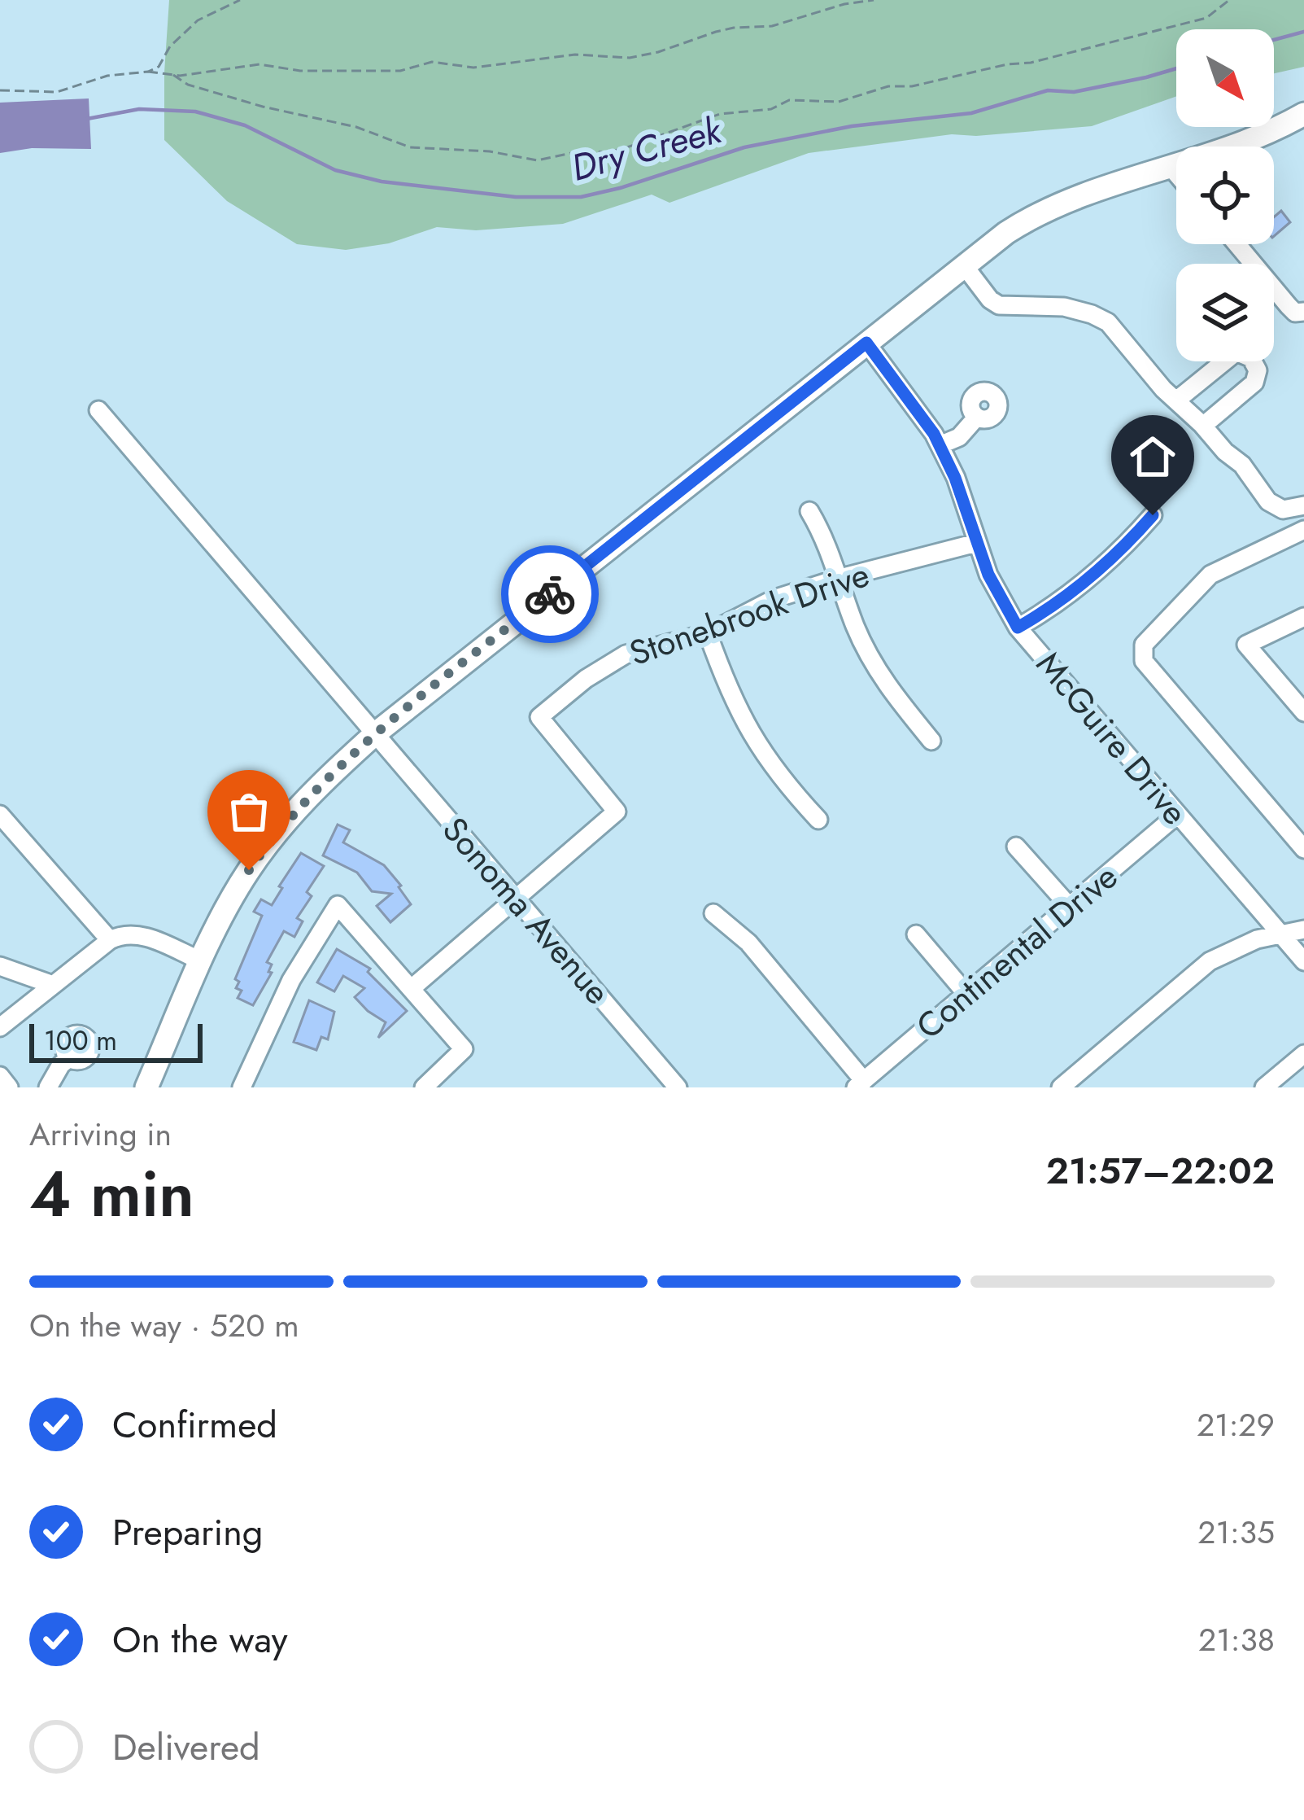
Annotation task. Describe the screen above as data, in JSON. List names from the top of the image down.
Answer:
{
  "streets": {
    "street": [
      "Stonebrook Drive",
      "McGuire Drive",
      "Sonoma Avenue",
      "Continental Drive"
    ]
  },
  "crossings": [
    ["Stonebrook Drive", "McGuire Drive"],
    ["Stonebrook Drive", "Sonoma Avenue"],
    ["McGuire Drive", "Continental Drive"]
  ],
  "water": ["Dry Creek"],
  "scale_bar": "100 m",
  "north": "bottom right",
  "page": {
    "scale": "100 m",
    "heading": ["4 min", "Arriving in", "21:57–22:02"],
    "bar": "On the way · 520 m",
    "list": [
      ["Confirmed", "21:29"],
      ["Preparing", "21:35"],
      ["On the way", "21:38"],
      "Delivered"
    ]
  }
}
